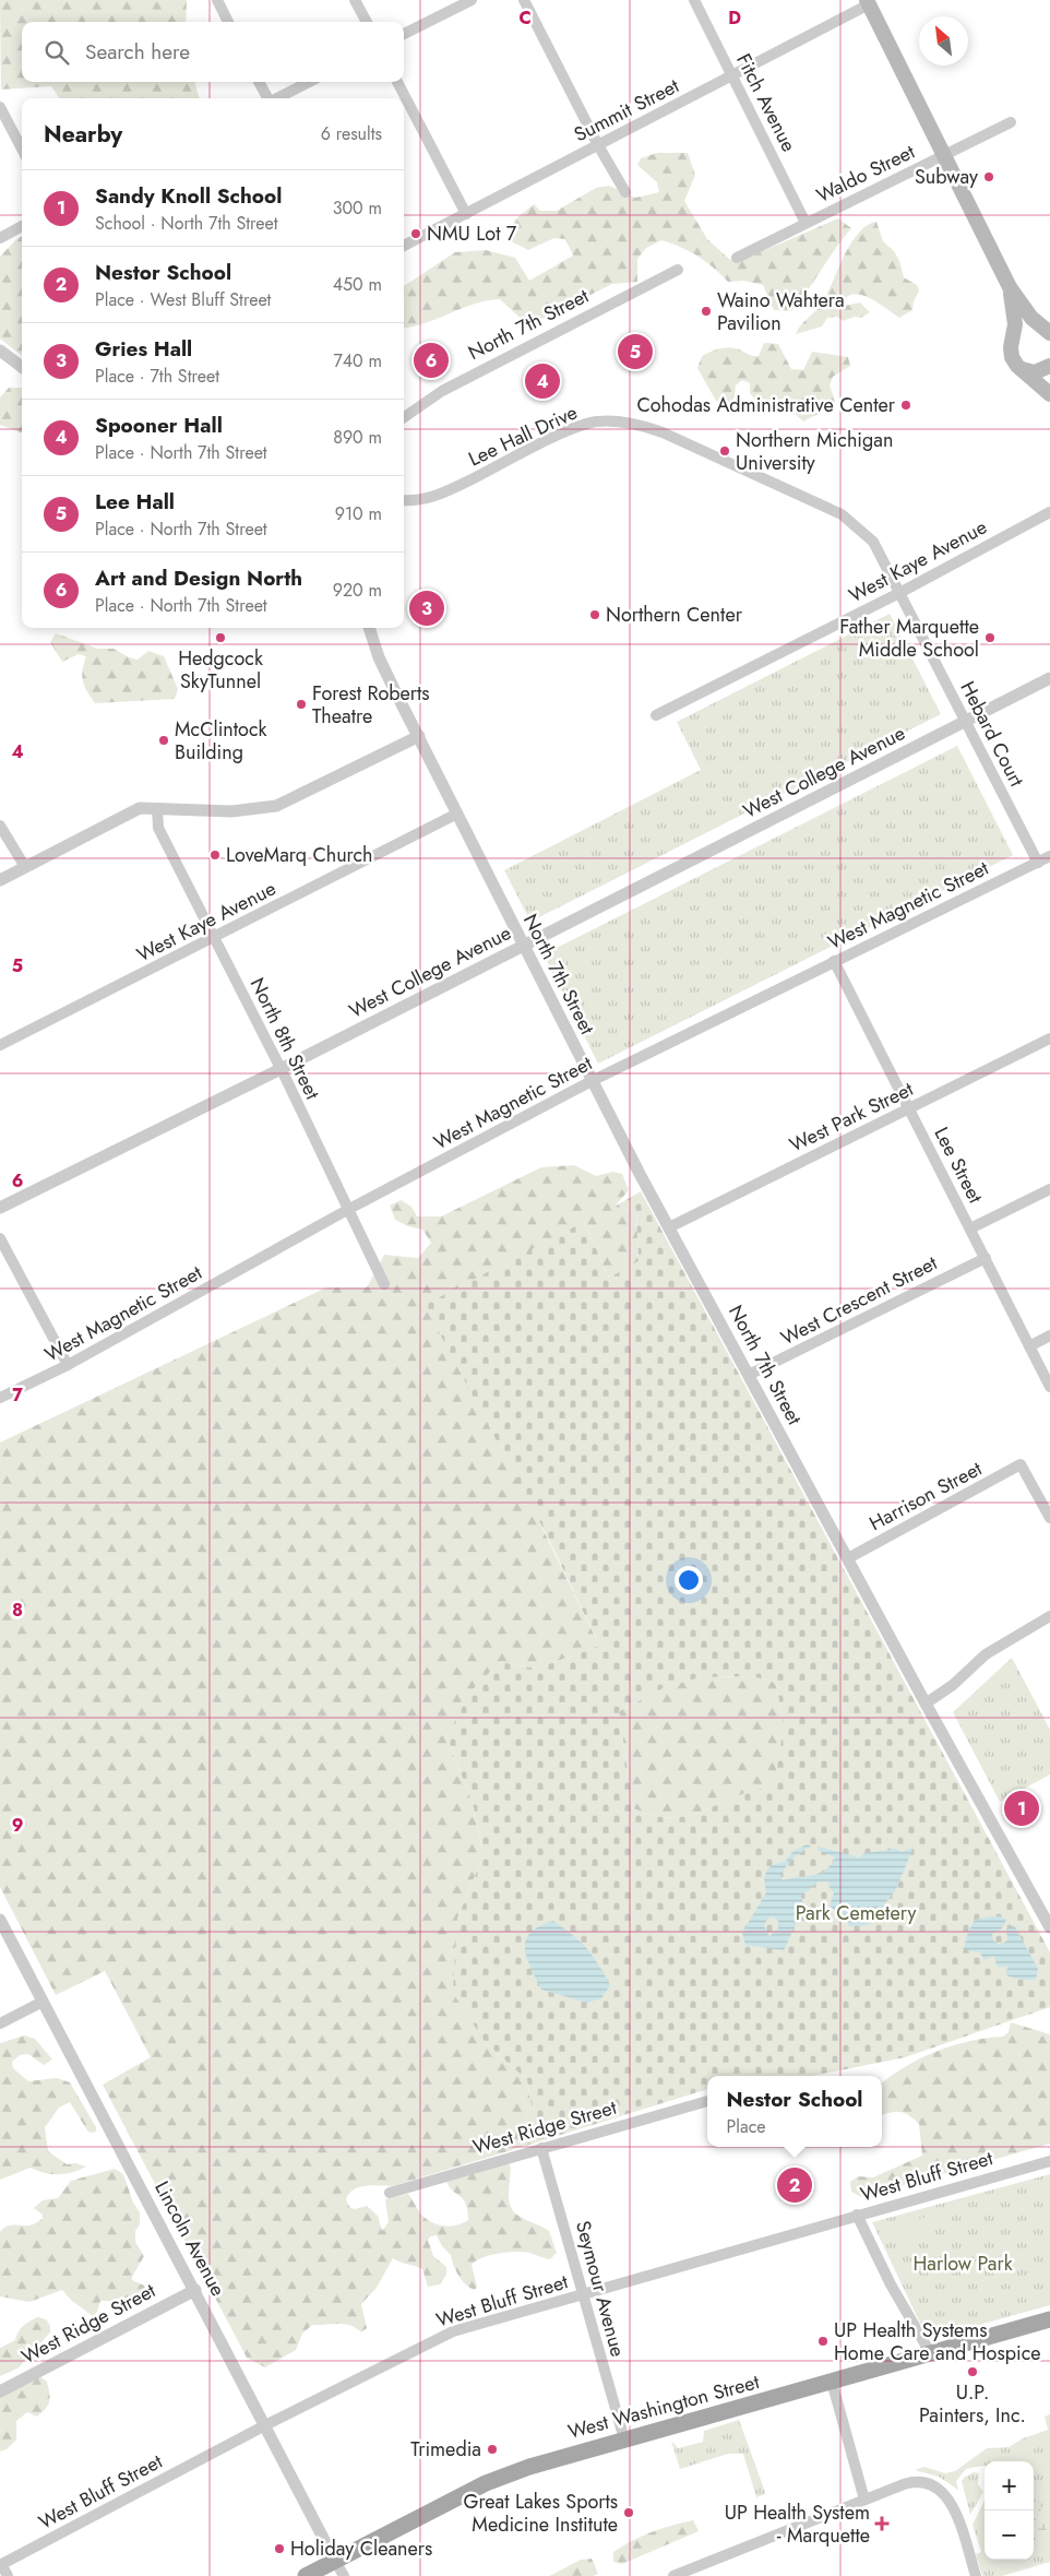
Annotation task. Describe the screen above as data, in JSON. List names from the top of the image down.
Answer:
{
  "streets": {
    "main road": ["West Washington Street"],
    "street": [
      "Fitch Avenue",
      "Summit Street",
      "Waldo Street",
      "North 7th Street",
      "Lee Hall Drive",
      "West Kaye Avenue",
      "Hebard Court",
      "West College Avenue",
      "West Magnetic Street",
      "North 8th Street",
      "West Park Street",
      "Lee Street",
      "West Crescent Street",
      "Harrison Street",
      "West Ridge Street",
      "West Bluff Street",
      "Lincoln Avenue",
      "Seymour Avenue"
    ]
  },
  "crossings": [
    ["Fitch Avenue", "Summit Street"],
    ["Fitch Avenue", "Waldo Street"],
    ["North 7th Street", "West Kaye Avenue"],
    ["North 7th Street", "West College Avenue"],
    ["North 7th Street", "West Magnetic Street"],
    ["North 7th Street", "West Park Street"],
    ["North 7th Street", "West Crescent Street"],
    ["North 7th Street", "Harrison Street"],
    ["Lee Hall Drive", "West Kaye Avenue"],
    ["Lee Hall Drive", "Hebard Court"],
    ["West Kaye Avenue", "Hebard Court"],
    ["West Kaye Avenue", "North 8th Street"],
    ["Hebard Court", "West College Avenue"],
    ["Hebard Court", "West Magnetic Street"],
    ["West College Avenue", "North 8th Street"],
    ["West Magnetic Street", "North 8th Street"],
    ["West Magnetic Street", "Lee Street"],
    ["West Park Street", "Lee Street"],
    ["Lee Street", "West Crescent Street"],
    ["West Ridge Street", "Lincoln Avenue"],
    ["West Ridge Street", "Seymour Avenue"],
    ["West Bluff Street", "Lincoln Avenue"],
    ["West Bluff Street", "Seymour Avenue"],
    ["Lincoln Avenue", "West Washington Street"],
    ["Seymour Avenue", "West Washington Street"]
  ],
  "parks": ["Park Cemetery", "Harlow Park"],
  "places": {
    "other": [
      "Subway",
      "NMU Lot 7",
      "Waino Wahtera Pavilion",
      "Cohodas Administrative Center",
      "Northern Michigan University",
      "Northern Center",
      "Hedgcock SkyTunnel",
      "Father Marquette Middle School",
      "Forest Roberts Theatre",
      "McClintock Building",
      "LoveMarq Church",
      "UP Health Systems Home Care and Hospice",
      "U.P. Painters, Inc.",
      "Trimedia",
      "Great Lakes Sports Medicine Institute",
      "Holiday Cleaners"
    ],
    "health": ["UP Health System - Marquette"]
  },
  "north": "top left",
  "page": {
    "search": "Search here",
    "heading": ["Nearby", "6 results"],
    "list": [
      {
        "mark": "1",
        "name": "Sandy Knoll School",
        "note": "School · North 7th Street",
        "value": "300 m"
      },
      {
        "mark": "2",
        "name": "Nestor School",
        "note": "Place · West Bluff Street",
        "value": "450 m"
      },
      {
        "mark": "3",
        "name": "Gries Hall",
        "note": "Place · 7th Street",
        "value": "740 m"
      },
      {
        "mark": "4",
        "name": "Spooner Hall",
        "note": "Place · North 7th Street",
        "value": "890 m"
      },
      {
        "mark": "5",
        "name": "Lee Hall",
        "note": "Place · North 7th Street",
        "value": "910 m"
      },
      {
        "mark": "6",
        "name": "Art and Design North",
        "note": "Place · North 7th Street",
        "value": "920 m"
      }
    ],
    "pins": [
      "5",
      "6",
      "4",
      "3",
      "1",
      "2"
    ],
    "popup": ["Nestor School", "Place"],
    "map_buttons": ["+", "−"]
  },
  "grid": {
    "columns": ["C", "D"],
    "rows": [
      "4",
      "5",
      "6",
      "7",
      "8",
      "9"
    ]
  }
}
